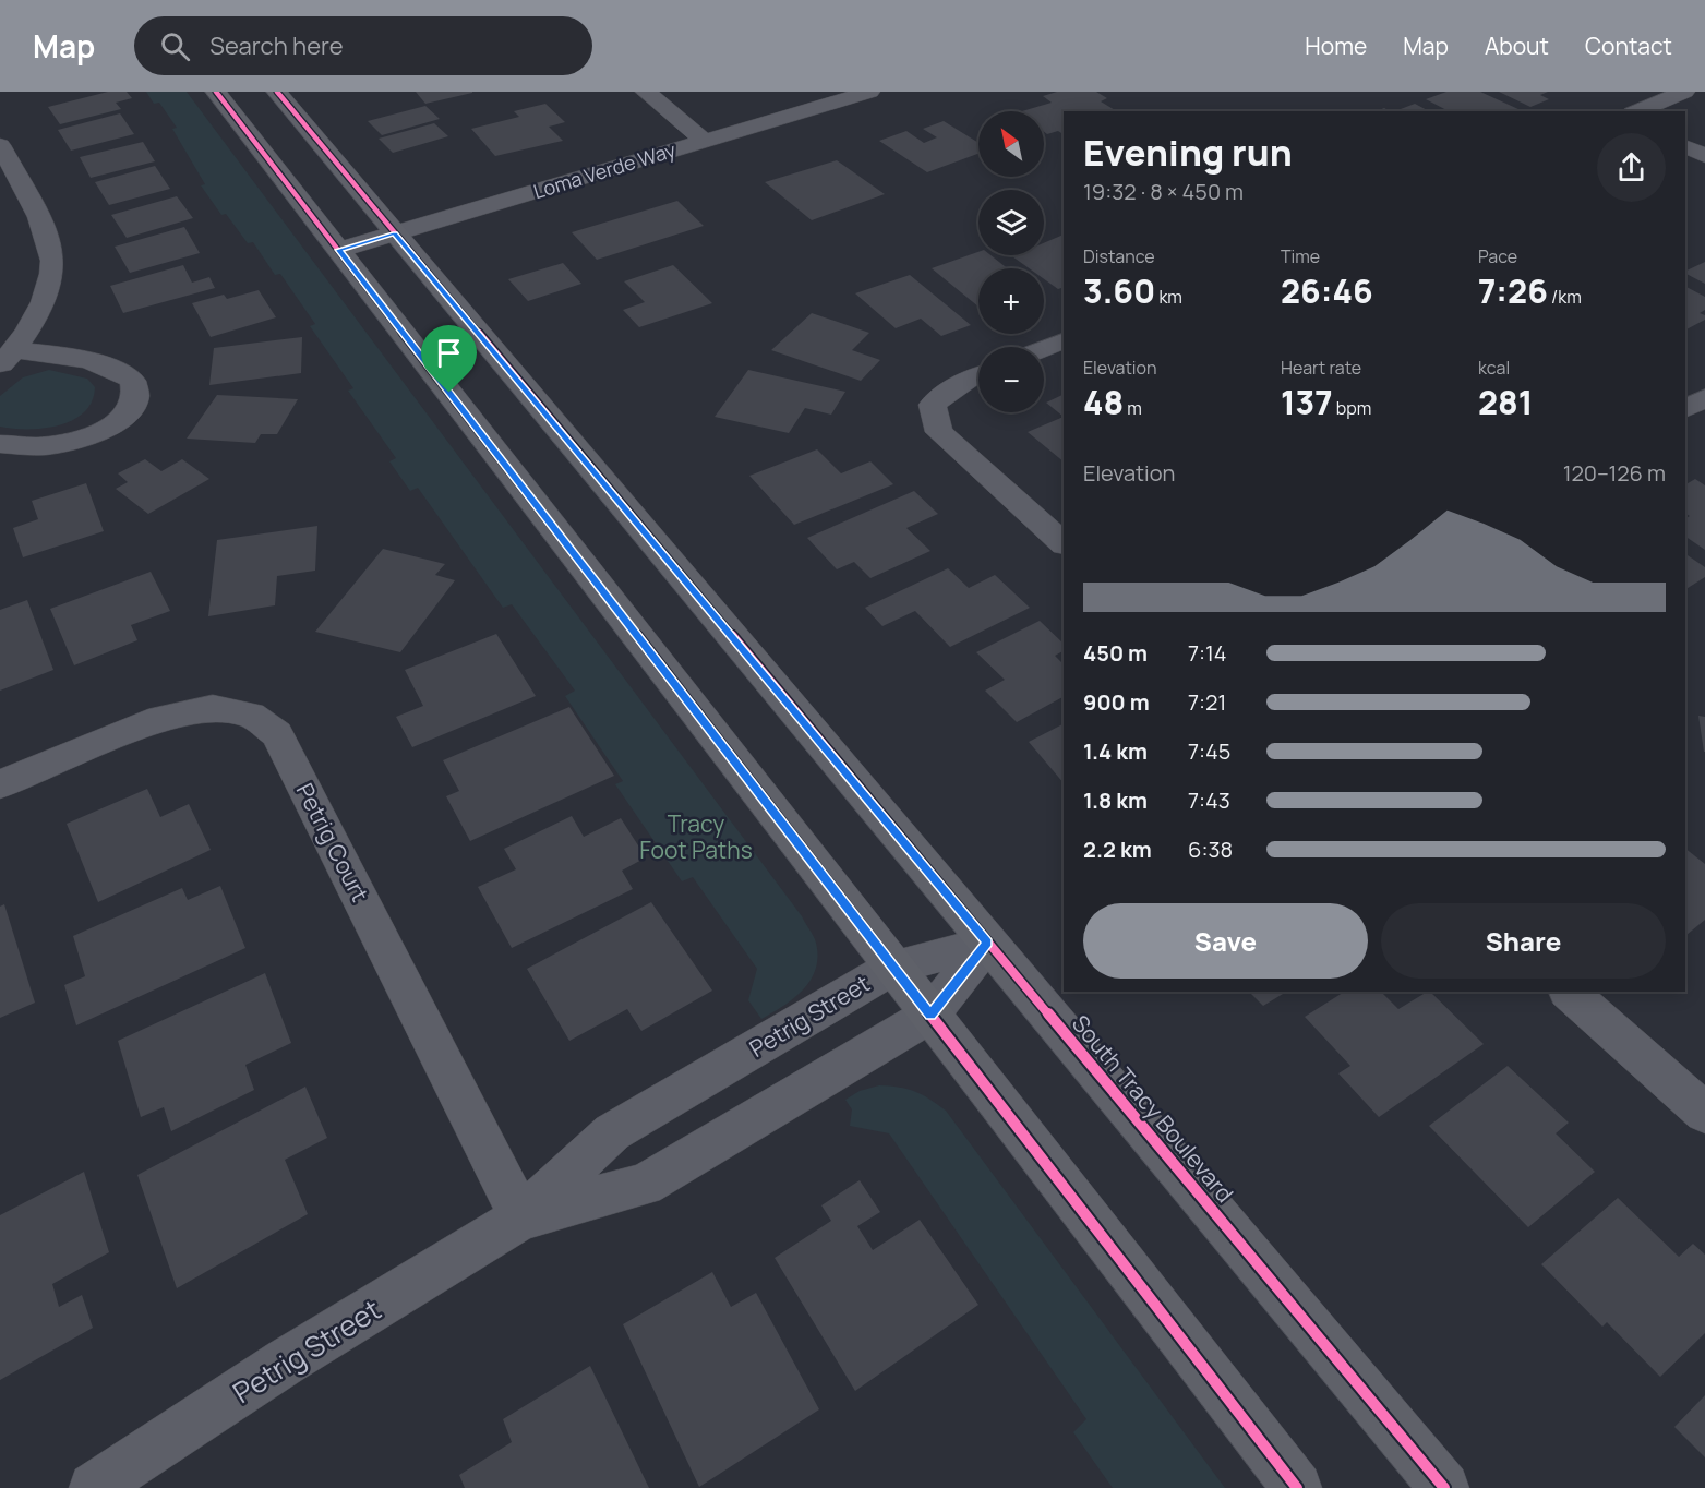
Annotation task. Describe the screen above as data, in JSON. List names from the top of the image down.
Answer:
{
  "streets": {
    "main road": ["South Tracy Boulevard"],
    "street": ["Loma Verde Way", "Petrig Court", "Petrig Street"]
  },
  "crossings": [
    ["Loma Verde Way", "South Tracy Boulevard"],
    ["Petrig Court", "Petrig Street"],
    ["Petrig Street", "South Tracy Boulevard"]
  ],
  "parks": ["Tracy Foot Paths"],
  "north": "top left",
  "page": {
    "header": "Map",
    "search": "Search here",
    "nav": [
      "Home",
      "Map",
      "About",
      "Contact"
    ],
    "map_buttons": ["+", "−"],
    "heading": ["Evening run", "19:32 · 8 × 450 m"],
    "stats": [
      ["Distance", "3.60 km"],
      ["Time", "26:46"],
      ["Pace", "7:26 /km"],
      ["Elevation", "48 m"],
      ["Heart rate", "137 bpm"],
      ["kcal", "281"]
    ],
    "chart": ["Elevation", "120–126 m"],
    "list": [
      {
        "name": "450 m",
        "note": "7:14"
      },
      {
        "name": "900 m",
        "note": "7:21"
      },
      {
        "name": "1.4 km",
        "note": "7:45"
      },
      {
        "name": "1.8 km",
        "note": "7:43"
      },
      {
        "name": "2.2 km",
        "note": "6:38"
      }
    ],
    "buttons": ["Save", "Share"]
  }
}
